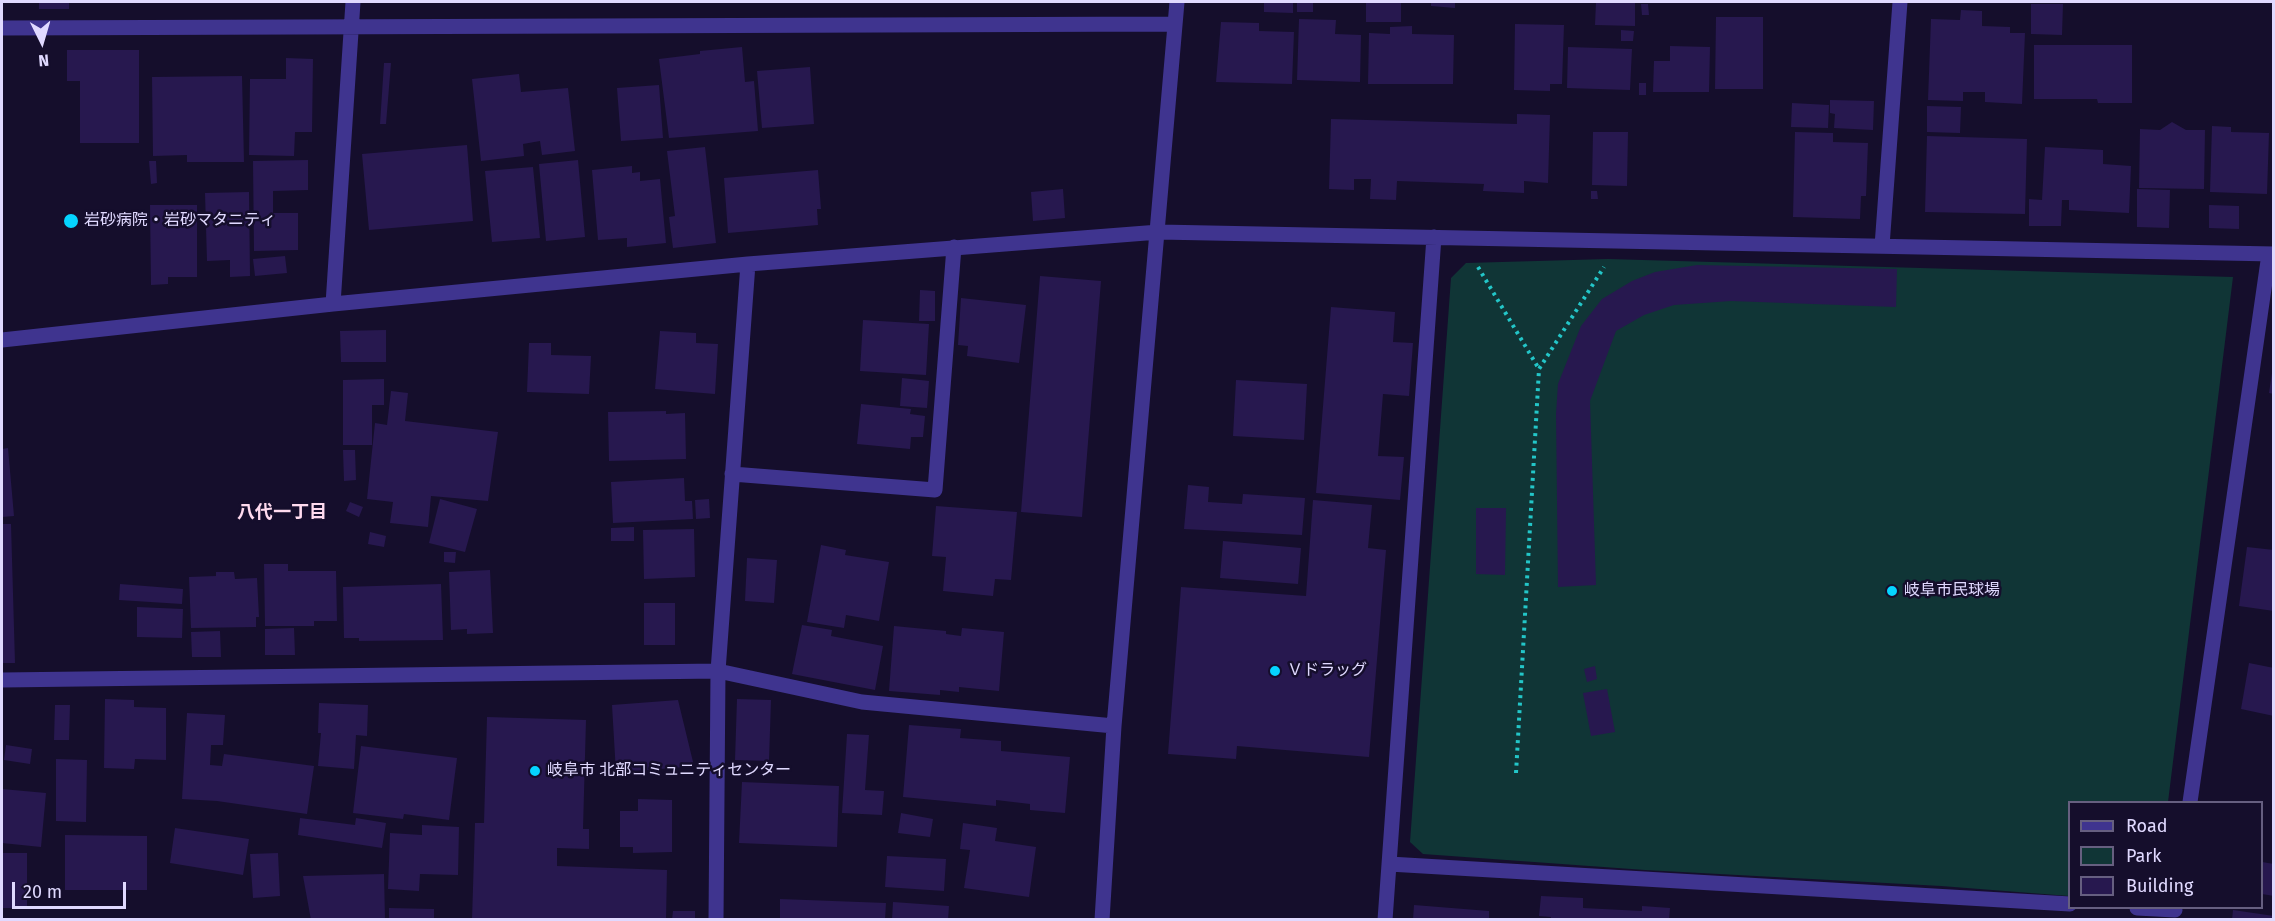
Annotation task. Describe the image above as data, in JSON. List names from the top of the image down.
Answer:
{
  "districts": ["八代一丁目"],
  "places": [
    "岩砂病院・岩砂マタニティ",
    "岐阜市民球場",
    "Ｖドラッグ",
    "岐阜市 北部コミュニティセンター"
  ],
  "legend": ["Road", "Park", "Building"],
  "scale_bar": "20 m",
  "north": "bottom"
}
